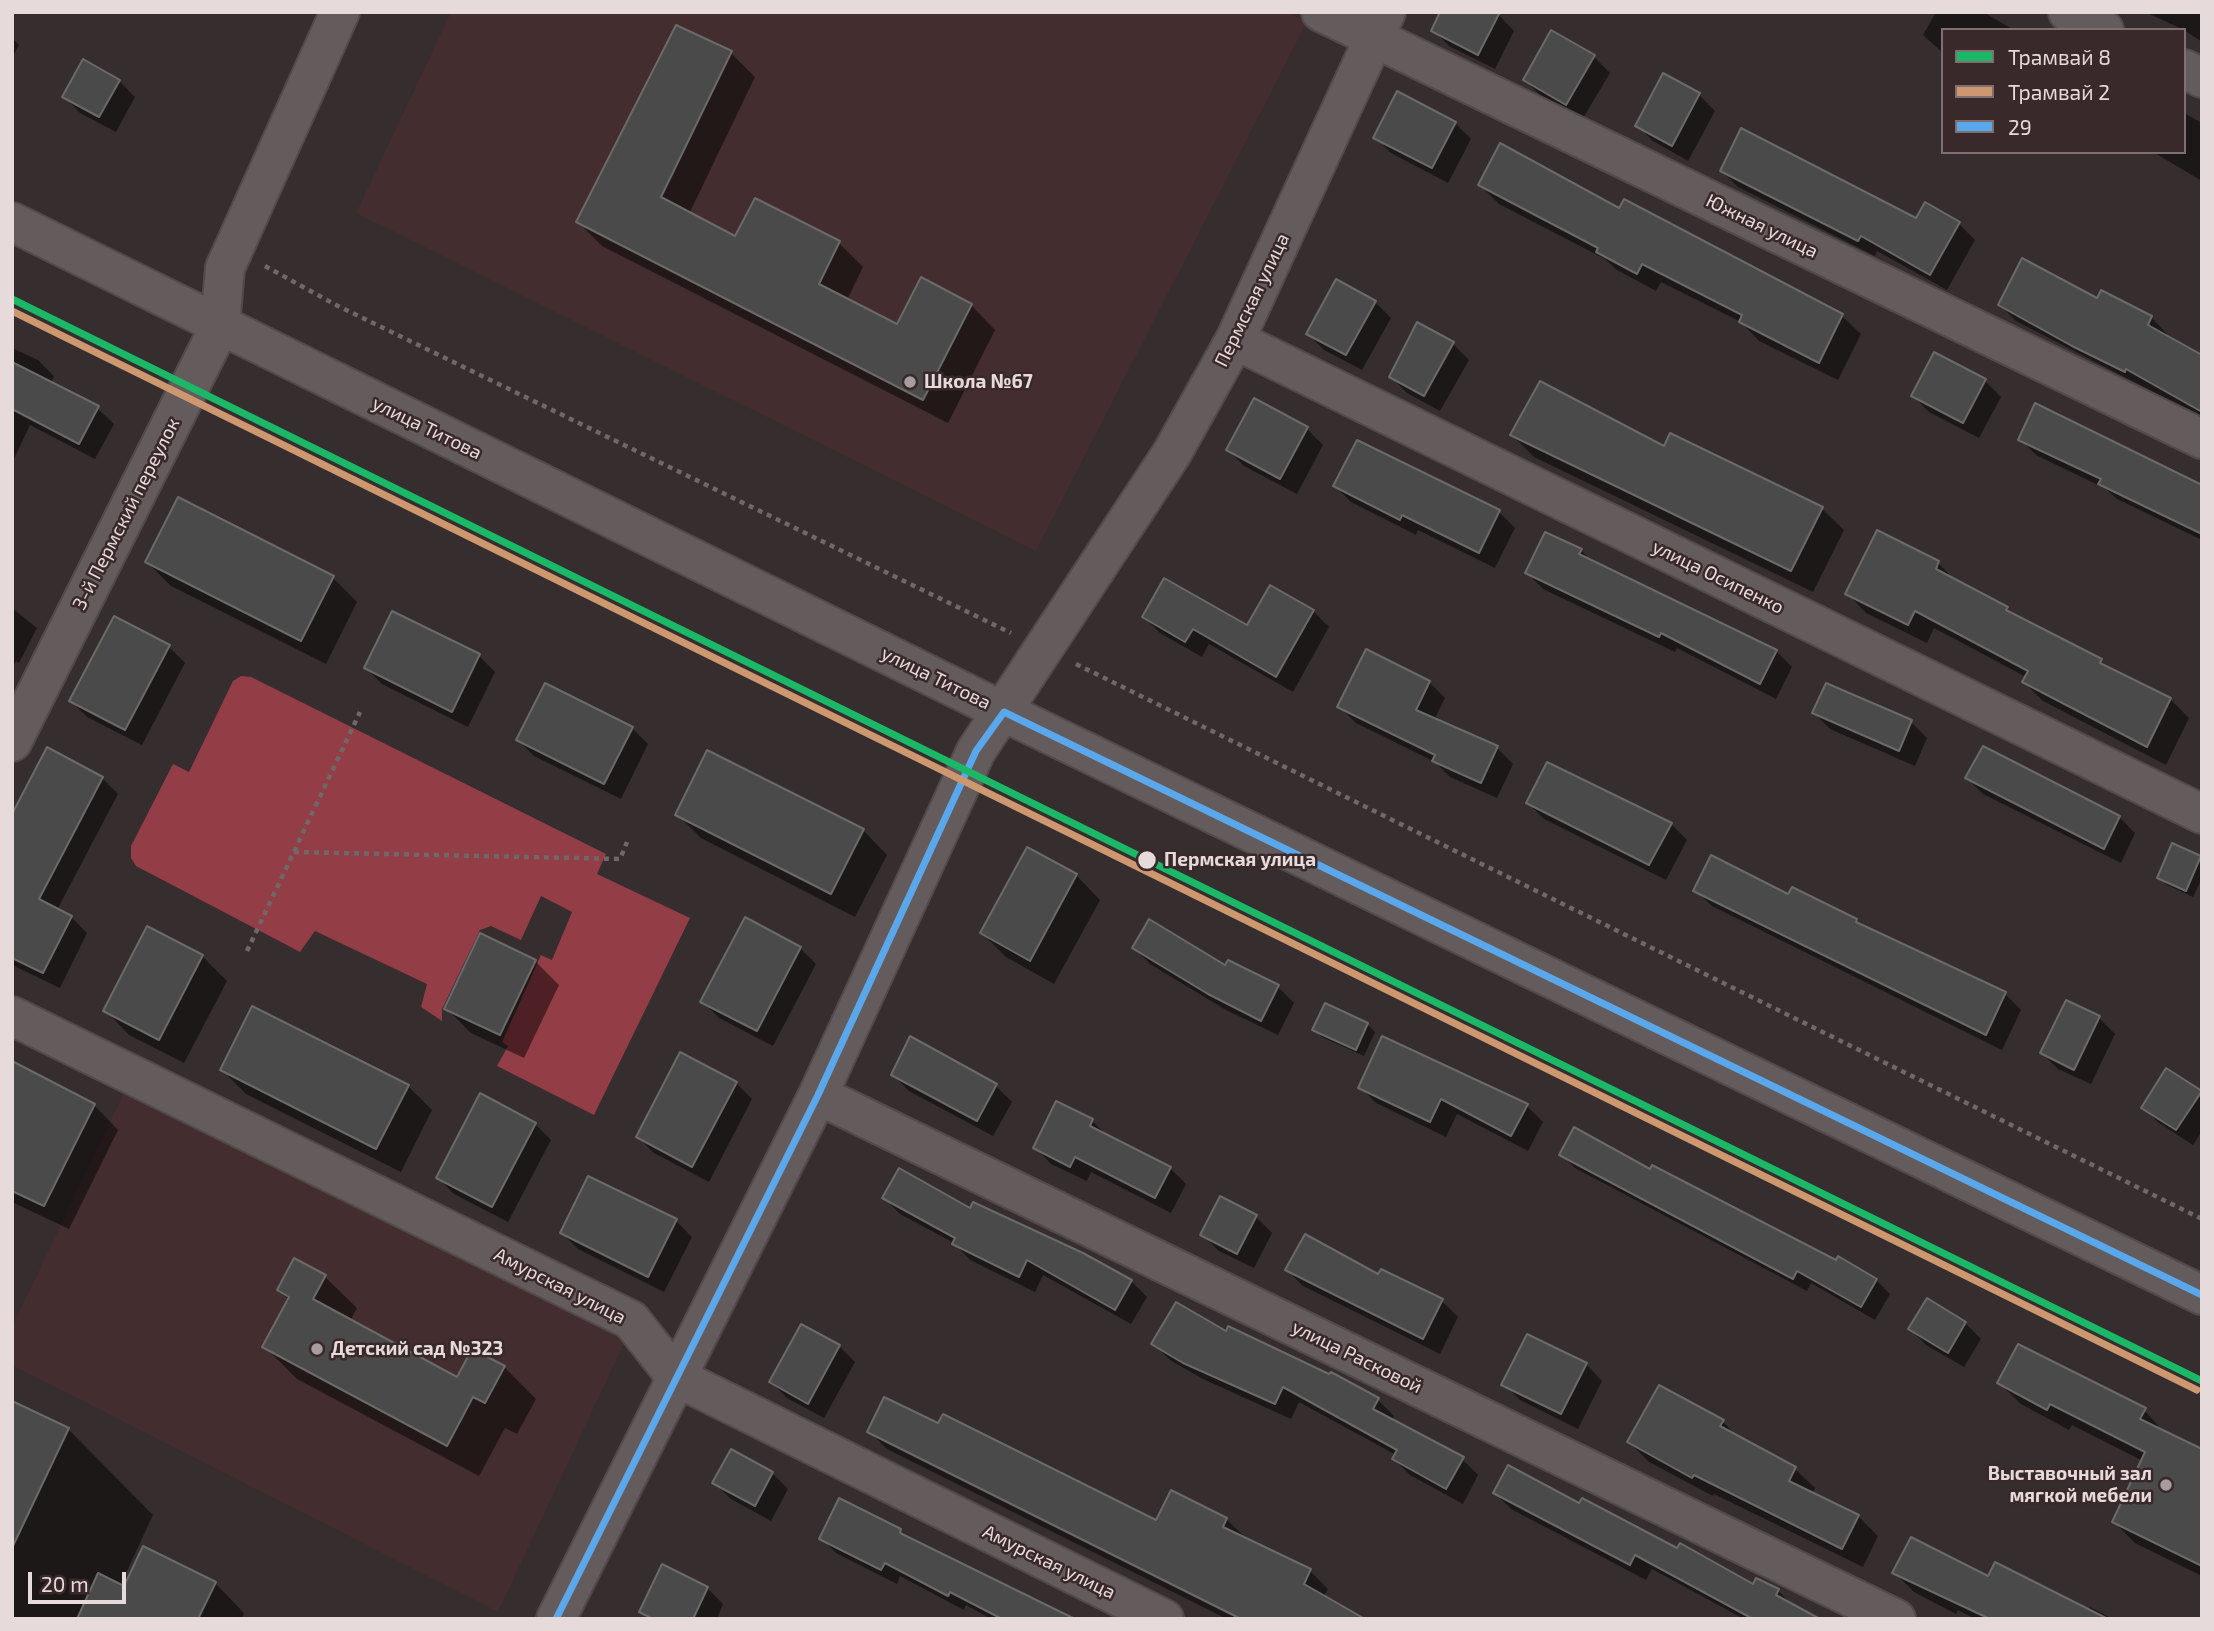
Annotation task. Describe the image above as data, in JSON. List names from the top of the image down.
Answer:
{
  "streets": {
    "street": [
      "Южная улица",
      "Пермская улица",
      "улица Титова",
      "3-й Пермский переулок",
      "улица Осипенко",
      "Амурская улица",
      "улица Расковой"
    ]
  },
  "crossings": [
    ["Южная улица", "Пермская улица"],
    ["Пермская улица", "улица Титова"],
    ["Пермская улица", "улица Осипенко"],
    ["Пермская улица", "Амурская улица"],
    ["Пермская улица", "улица Расковой"],
    ["улица Титова", "3-й Пермский переулок"]
  ],
  "places": [
    "Школа №67",
    "Пермская улица",
    "Детский сад №323",
    "Выставочный зал мягкой мебели"
  ],
  "lines": ["tram line 8", "tram line 2", "transit line 29"],
  "legend": ["Трамвай 8", "Трамвай 2", "29"],
  "scale_bar": "20 m"
}
